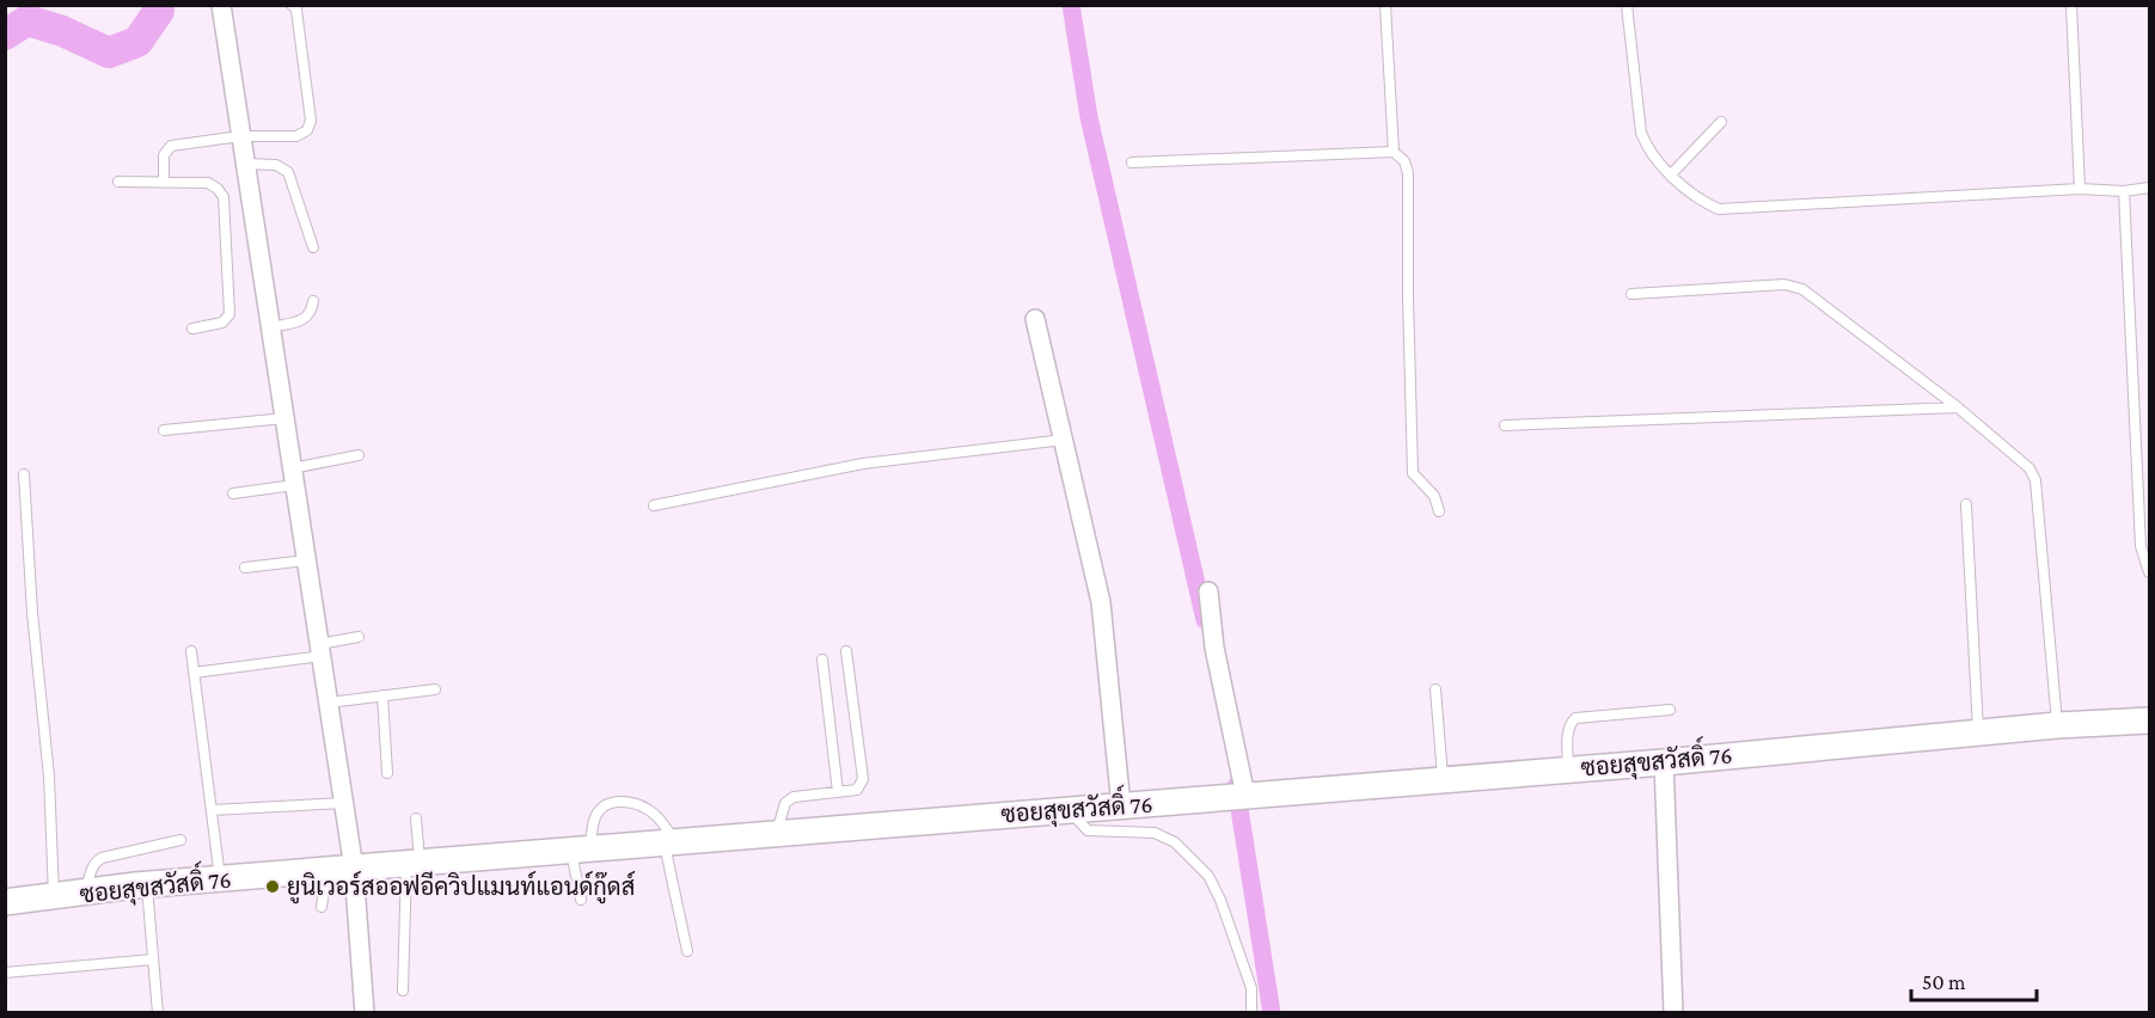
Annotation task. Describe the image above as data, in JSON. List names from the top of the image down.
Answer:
{
  "streets": {
    "street": ["ซอยสุขสวัสดิ์ 76"]
  },
  "places": ["ยูนิเวอร์สออฟอีควิปแมนท์แอนด์กู๊ดส์"],
  "scale_bar": "50 m"
}
